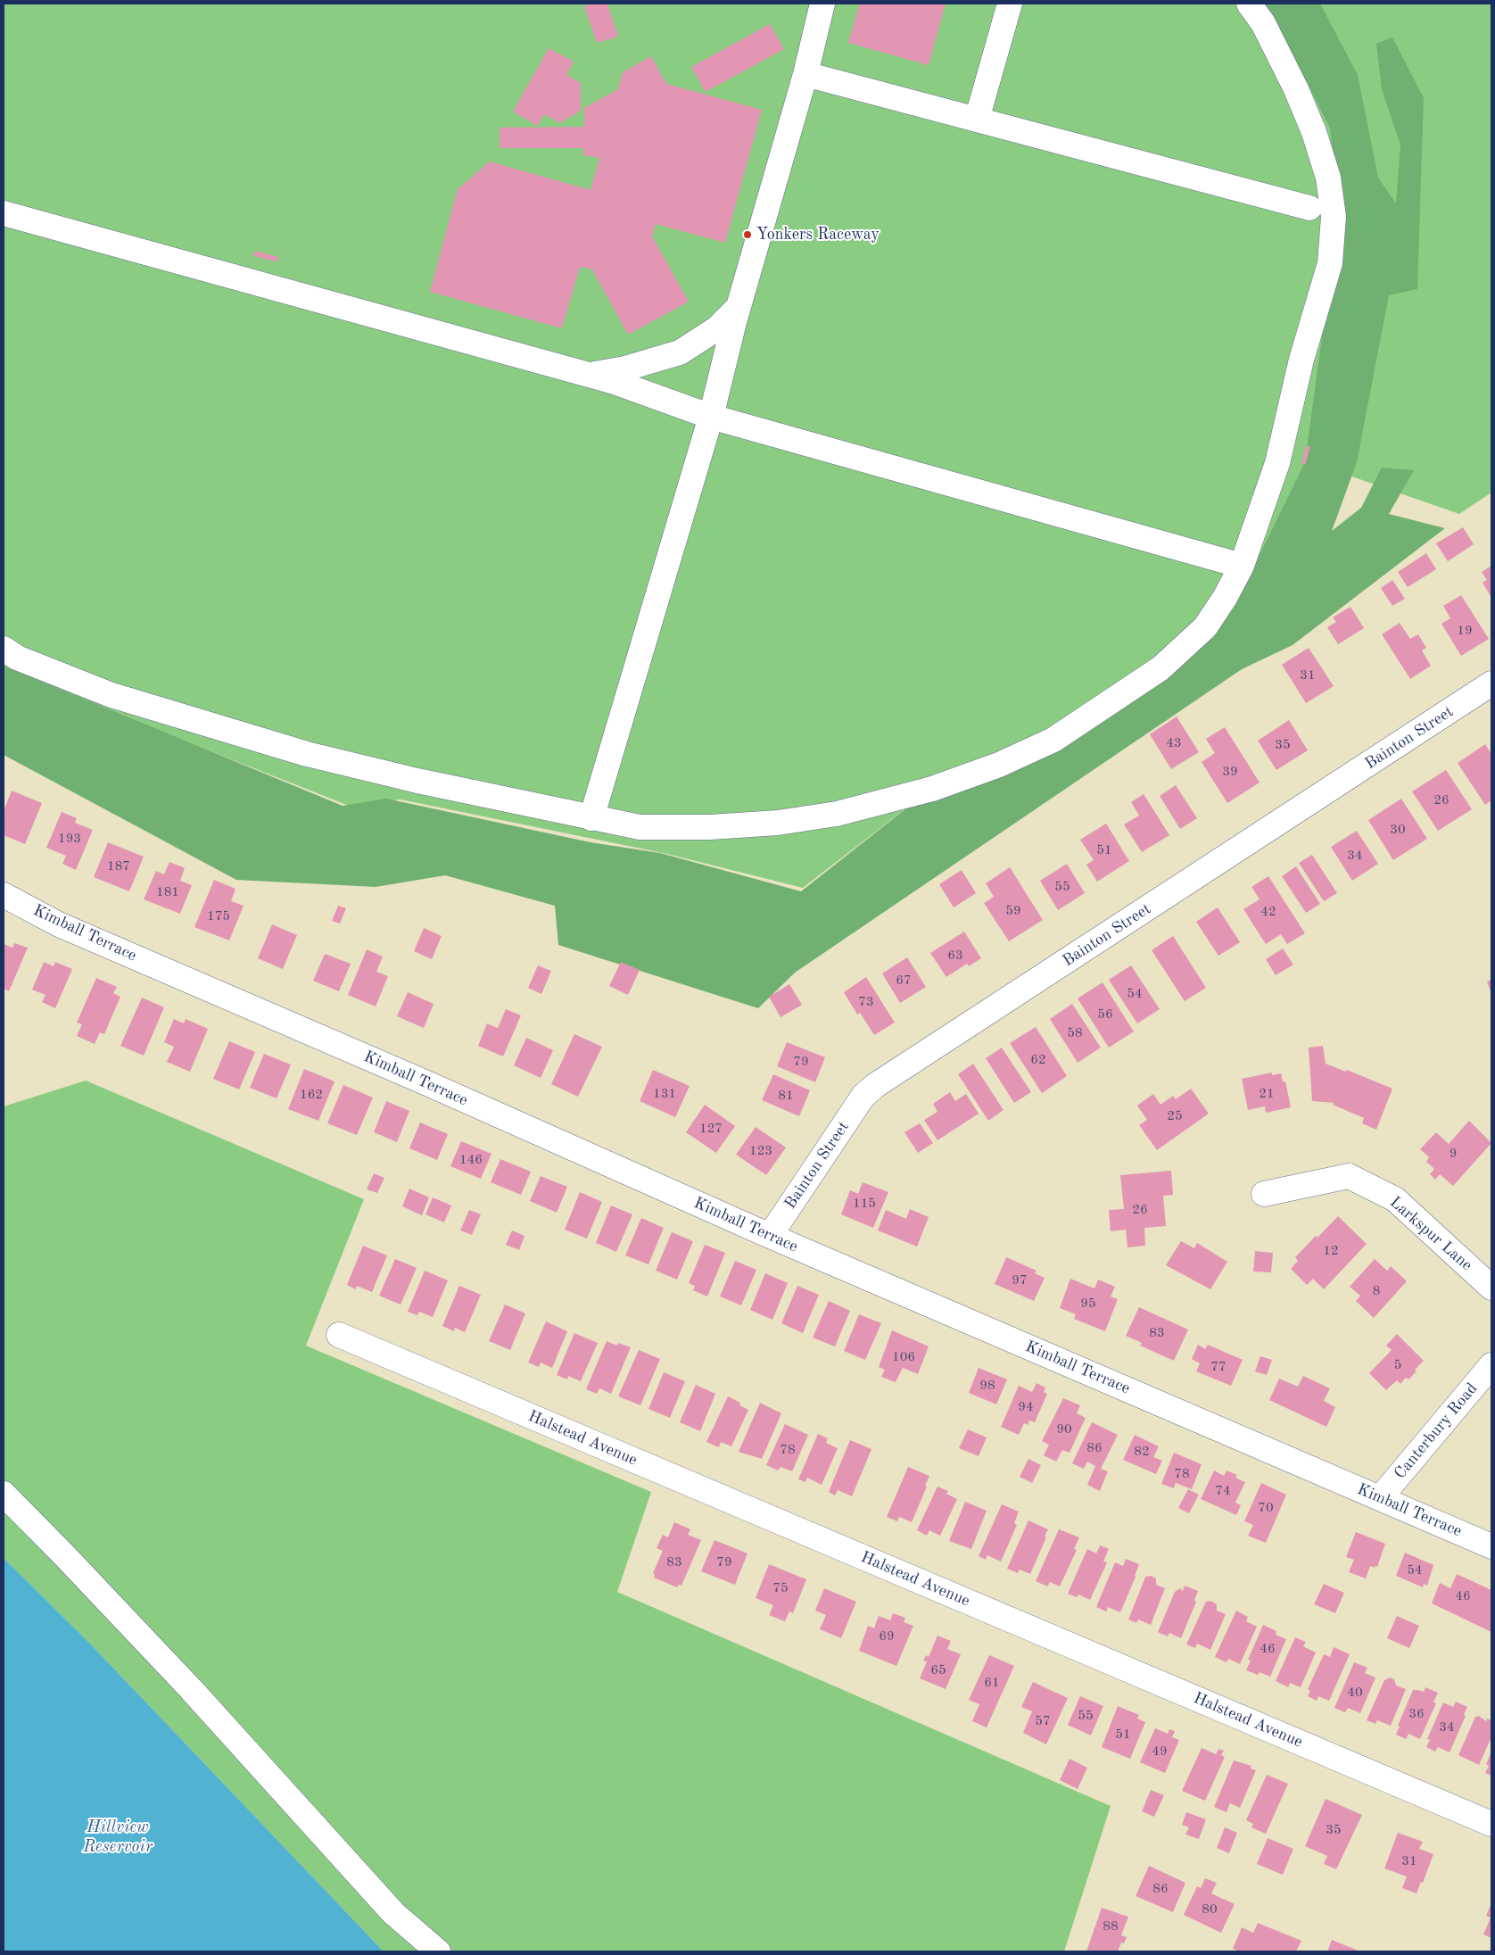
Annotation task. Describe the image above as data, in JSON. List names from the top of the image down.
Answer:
{
  "streets": {
    "street": [
      "Bainton Street",
      "Kimball Terrace",
      "Larkspur Lane",
      "Canterbury Road",
      "Halstead Avenue"
    ]
  },
  "crossings": [
    ["Bainton Street", "Kimball Terrace"],
    ["Kimball Terrace", "Canterbury Road"]
  ],
  "water": ["Hillview Reservoir"],
  "places": ["Yonkers Raceway"],
  "house_numbers": [
    "19",
    "31",
    "43",
    "35",
    "39",
    "26",
    "30",
    "193",
    "51",
    "34",
    "187",
    "55",
    "181",
    "59",
    "42",
    "175",
    "63",
    "67",
    "54",
    "73",
    "56",
    "58",
    "62",
    "79",
    "131",
    "21",
    "162",
    "81",
    "25",
    "127",
    "123",
    "9",
    "146",
    "115",
    "26",
    "12",
    "97",
    "8",
    "95",
    "83",
    "106",
    "5",
    "77",
    "98",
    "94",
    "90",
    "86",
    "78",
    "82",
    "78",
    "74",
    "70",
    "83",
    "79",
    "54",
    "75",
    "46",
    "69",
    "46",
    "65",
    "61",
    "40",
    "36",
    "55",
    "57",
    "34",
    "51",
    "49",
    "35",
    "31",
    "86",
    "80",
    "88"
  ]
}
